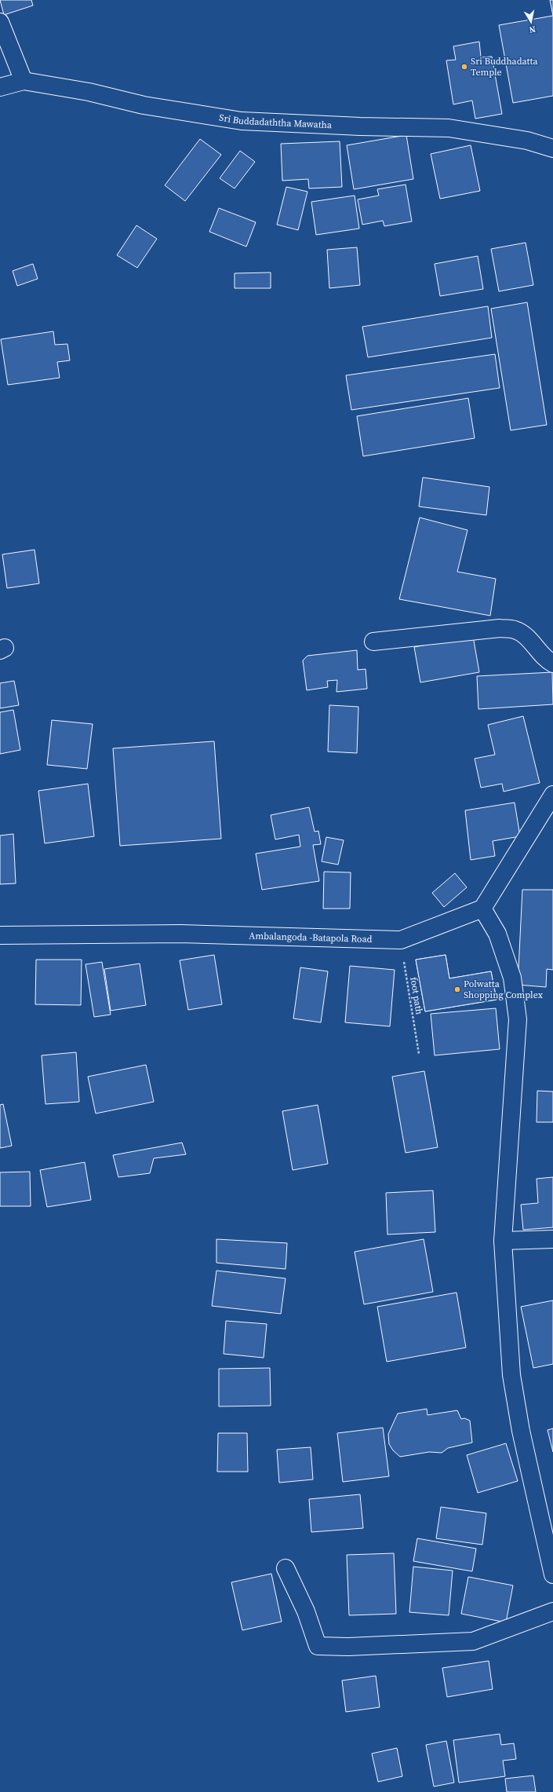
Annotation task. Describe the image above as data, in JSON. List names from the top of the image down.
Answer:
{
  "streets": {
    "street": ["Sri Buddadaththa Mawatha", "Ambalangoda -Batapola Road"],
    "path": ["foot path"]
  },
  "crossings": [
    ["Ambalangoda -Batapola Road", "foot path"]
  ],
  "places": ["Sri Buddhadatta Temple", "Polwatta Shopping Complex"],
  "north": "bottom"
}
